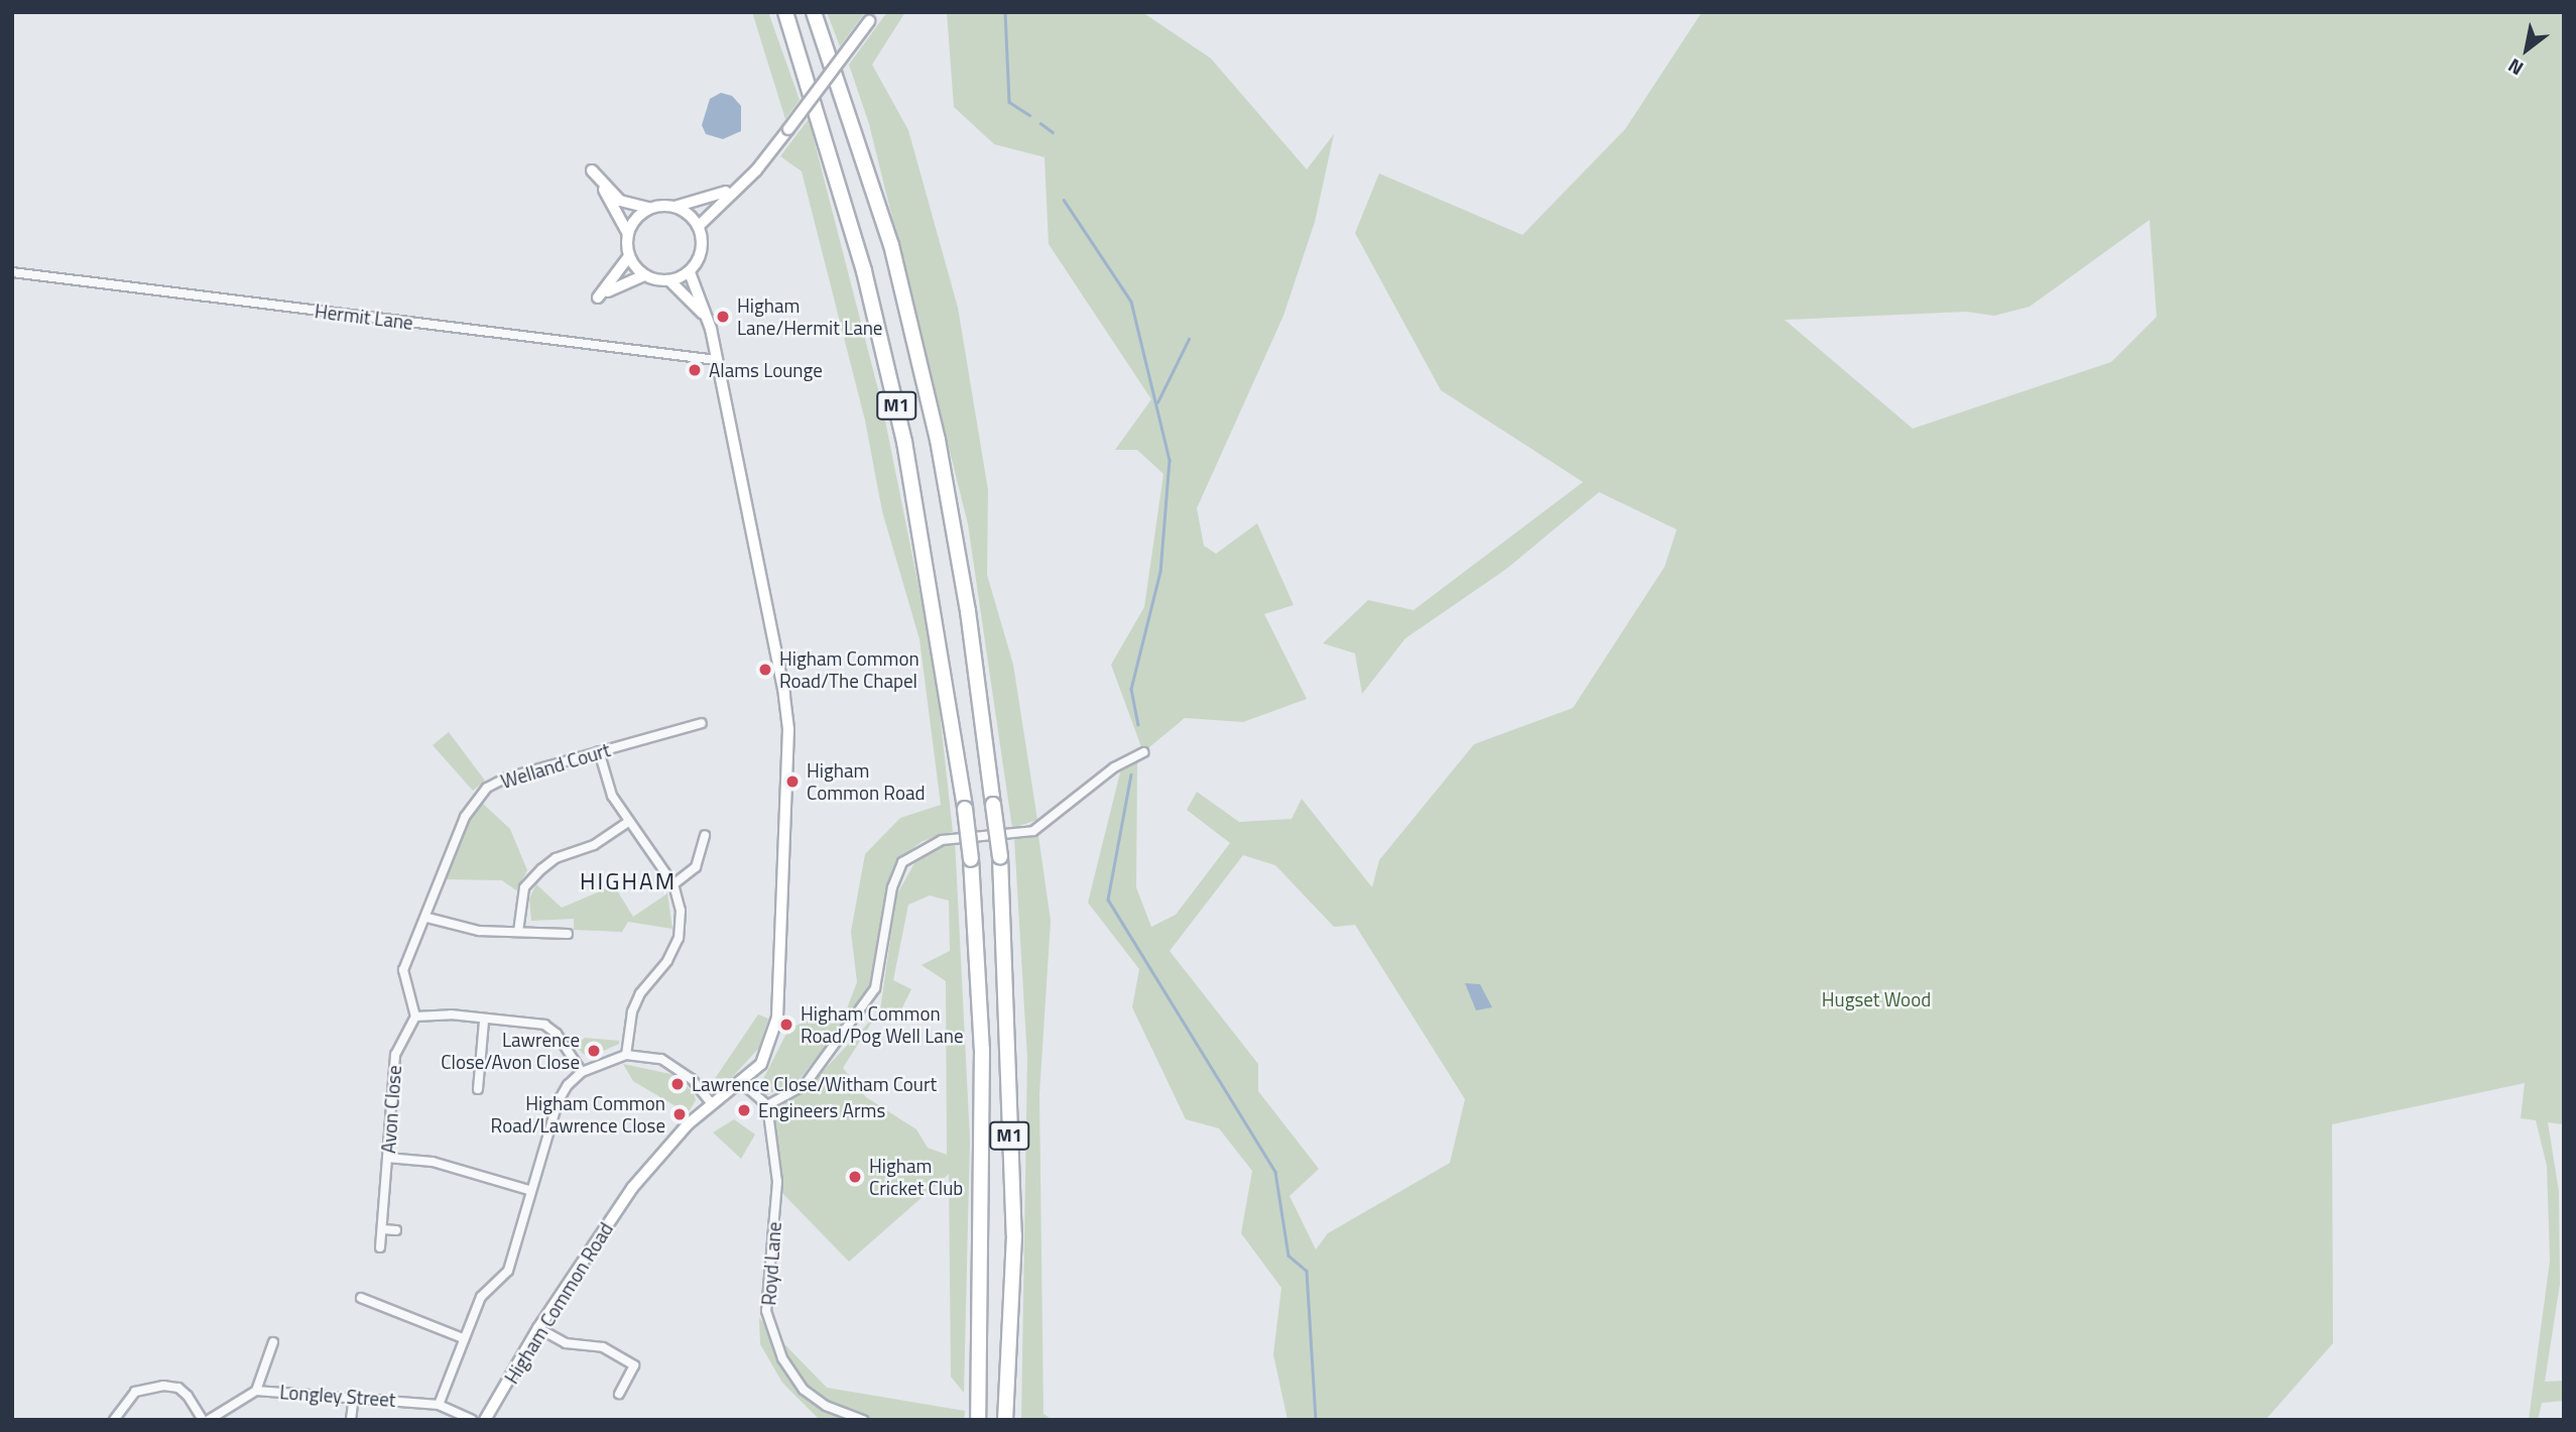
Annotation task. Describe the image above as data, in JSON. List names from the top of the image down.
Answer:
{
  "streets": {
    "highway": ["M1"],
    "street": [
      "Hermit Lane",
      "Welland Court",
      "Avon Close",
      "Royd Lane",
      "Higham Common Road",
      "Longley Street"
    ]
  },
  "crossings": [
    ["Hermit Lane", "Higham Common Road"],
    ["Welland Court", "Avon Close"]
  ],
  "districts": ["HIGHAM"],
  "parks": ["Hugset Wood"],
  "places": [
    "Higham Lane/Hermit Lane",
    "Alams Lounge",
    "Higham Common Road/The Chapel",
    "Higham Common Road",
    "Higham Common Road/Pog Well Lane",
    "Lawrence Close/Avon Close",
    "Lawrence Close/Witham Court",
    "Engineers Arms",
    "Higham Common Road/Lawrence Close",
    "Higham Cricket Club"
  ],
  "north": "bottom left"
}
